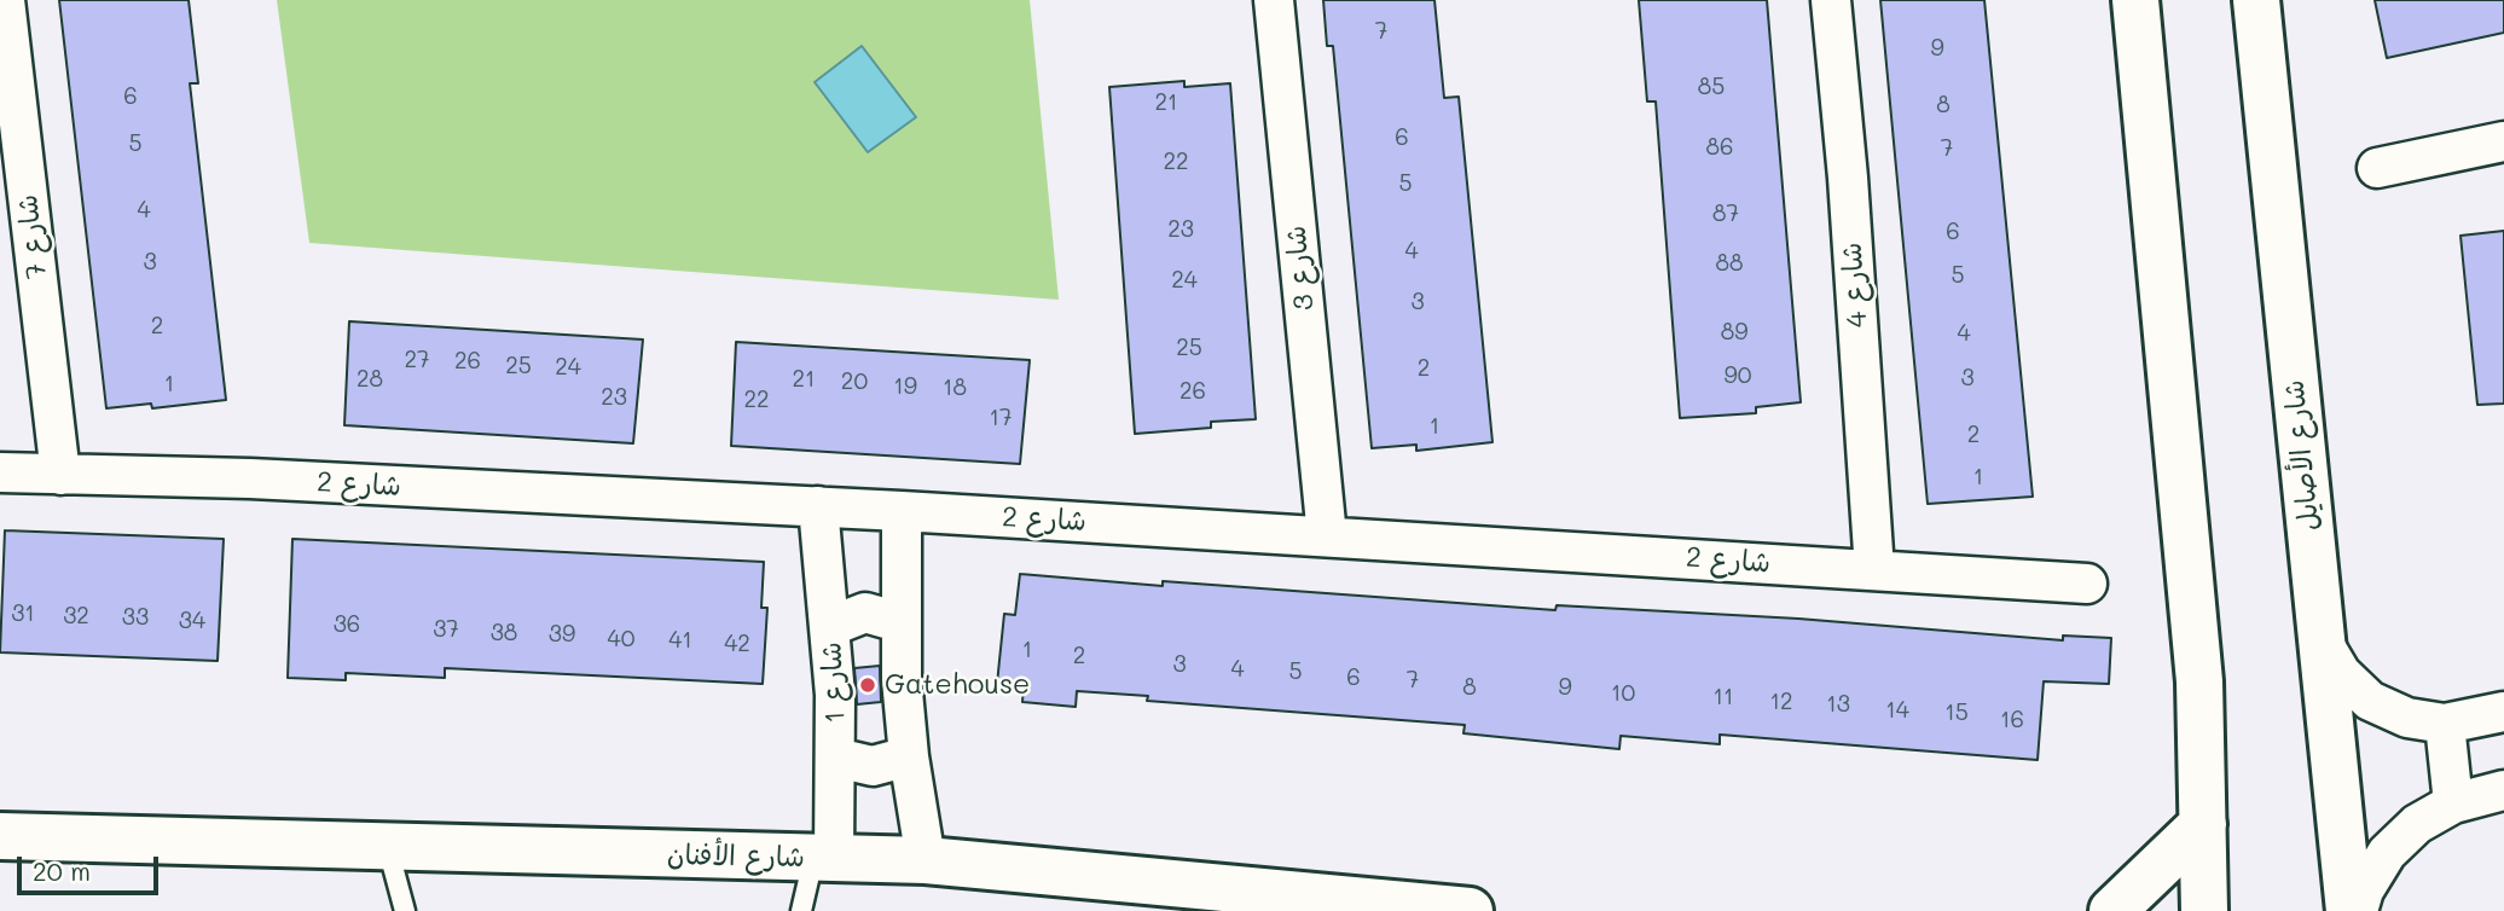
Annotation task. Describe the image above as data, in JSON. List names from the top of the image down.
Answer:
{
  "streets": {
    "main road": ["شارع الأصايل", "شارع الأفنان"],
    "street": [
      "شارع 7",
      "شارع 3",
      "شارع 4",
      "شارع 2",
      "شارع 1"
    ]
  },
  "crossings": [
    ["شارع 7", "شارع 2"],
    ["شارع 3", "شارع 2"],
    ["شارع 4", "شارع 2"],
    ["شارع 2", "شارع 1"],
    ["شارع 1", "شارع الأفنان"]
  ],
  "places": ["Gatehouse"],
  "house_numbers": [
    "7",
    "9",
    "85",
    "6",
    "21",
    "8",
    "6",
    "5",
    "86",
    "7",
    "22",
    "5",
    "4",
    "87",
    "23",
    "6",
    "4",
    "3",
    "88",
    "5",
    "24",
    "3",
    "2",
    "89",
    "4",
    "25",
    "27",
    "26",
    "25",
    "24",
    "2",
    "90",
    "3",
    "28",
    "21",
    "20",
    "1",
    "19",
    "18",
    "26",
    "23",
    "22",
    "17",
    "1",
    "2",
    "1",
    "31",
    "32",
    "33",
    "34",
    "36",
    "37",
    "38",
    "39",
    "40",
    "41",
    "42",
    "1",
    "2",
    "3",
    "4",
    "5",
    "6",
    "7",
    "8",
    "9",
    "10",
    "11",
    "12",
    "13",
    "14",
    "15",
    "16"
  ],
  "scale_bar": "20 m"
}
